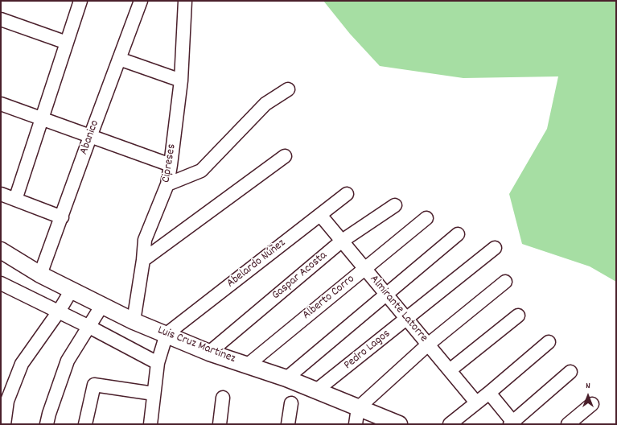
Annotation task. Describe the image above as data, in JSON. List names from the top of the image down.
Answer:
{
  "streets": {
    "street": [
      "Abanico",
      "Cipreses",
      "Abelardo Núñez",
      "Gaspar Acosta",
      "Alberto Corro",
      "Almirante Latorre",
      "Luis Cruz Martínez",
      "Pedro Lagos"
    ]
  },
  "crossings": [
    ["Abanico", "Luis Cruz Martínez"],
    ["Cipreses", "Luis Cruz Martínez"],
    ["Abelardo Núñez", "Almirante Latorre"],
    ["Abelardo Núñez", "Luis Cruz Martínez"],
    ["Gaspar Acosta", "Almirante Latorre"],
    ["Gaspar Acosta", "Luis Cruz Martínez"],
    ["Alberto Corro", "Almirante Latorre"],
    ["Alberto Corro", "Luis Cruz Martínez"],
    ["Almirante Latorre", "Pedro Lagos"],
    ["Luis Cruz Martínez", "Pedro Lagos"]
  ],
  "north": "top"
}
